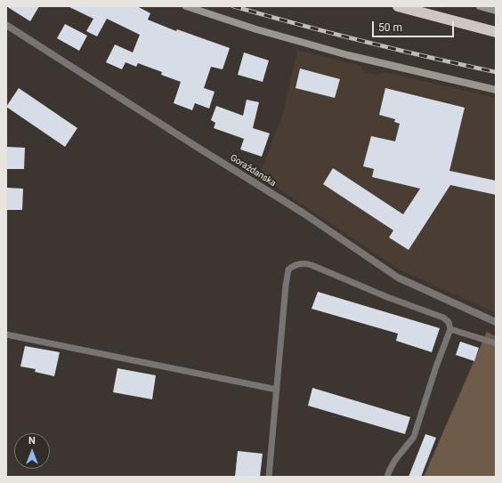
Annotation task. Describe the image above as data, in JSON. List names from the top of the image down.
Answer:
{
  "streets": {
    "street": ["Goraždanska"]
  },
  "scale_bar": "50 m",
  "north": "top"
}
